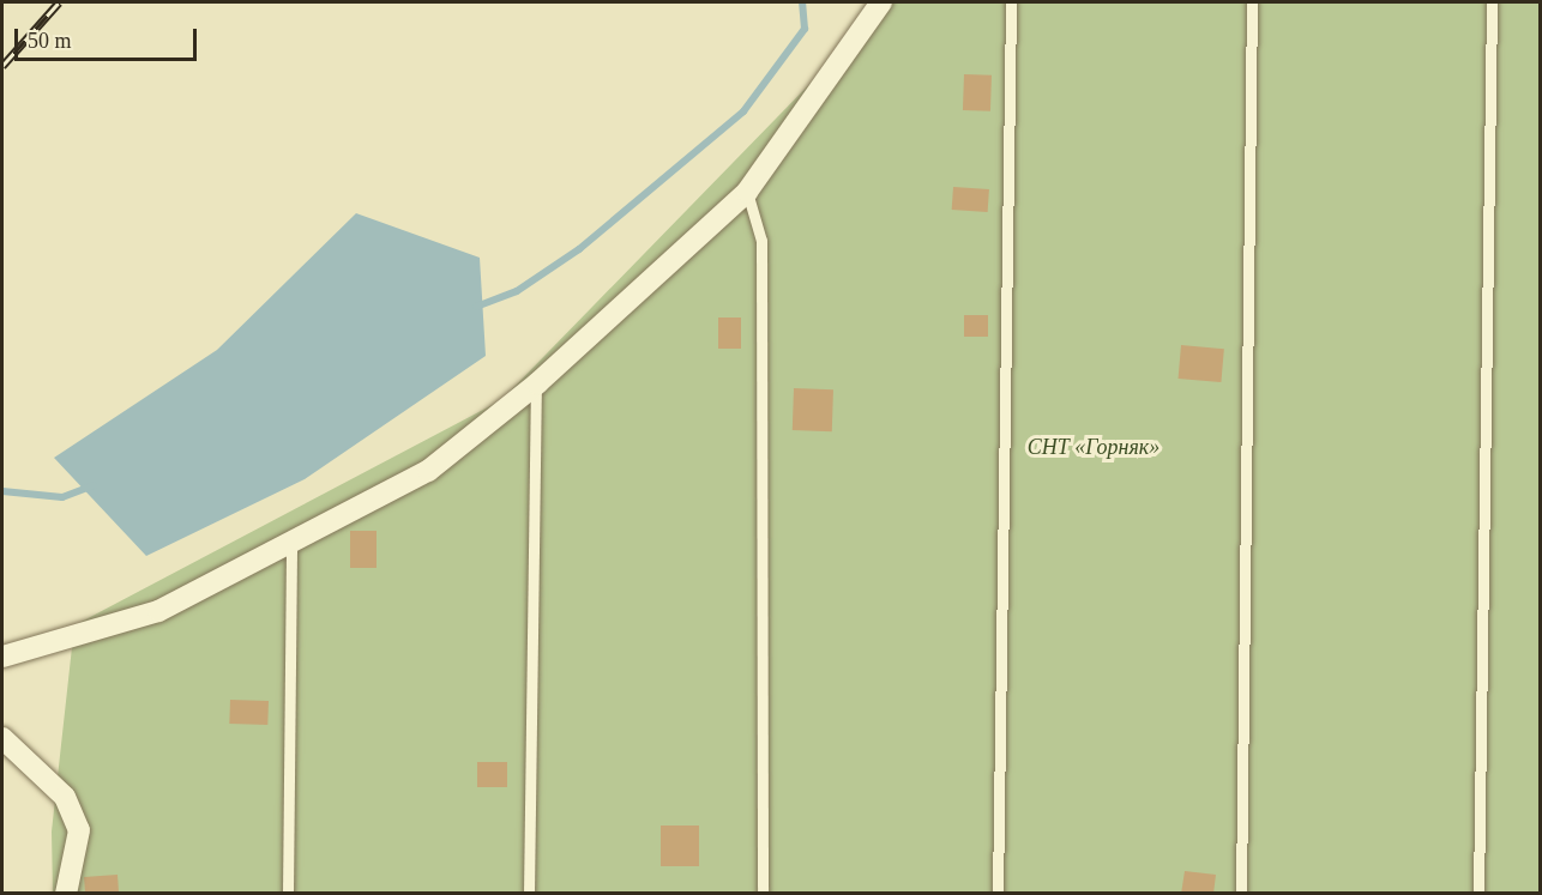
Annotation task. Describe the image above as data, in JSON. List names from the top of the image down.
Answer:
{
  "parks": ["СНТ «Горняк»"],
  "scale_bar": "50 m"
}
